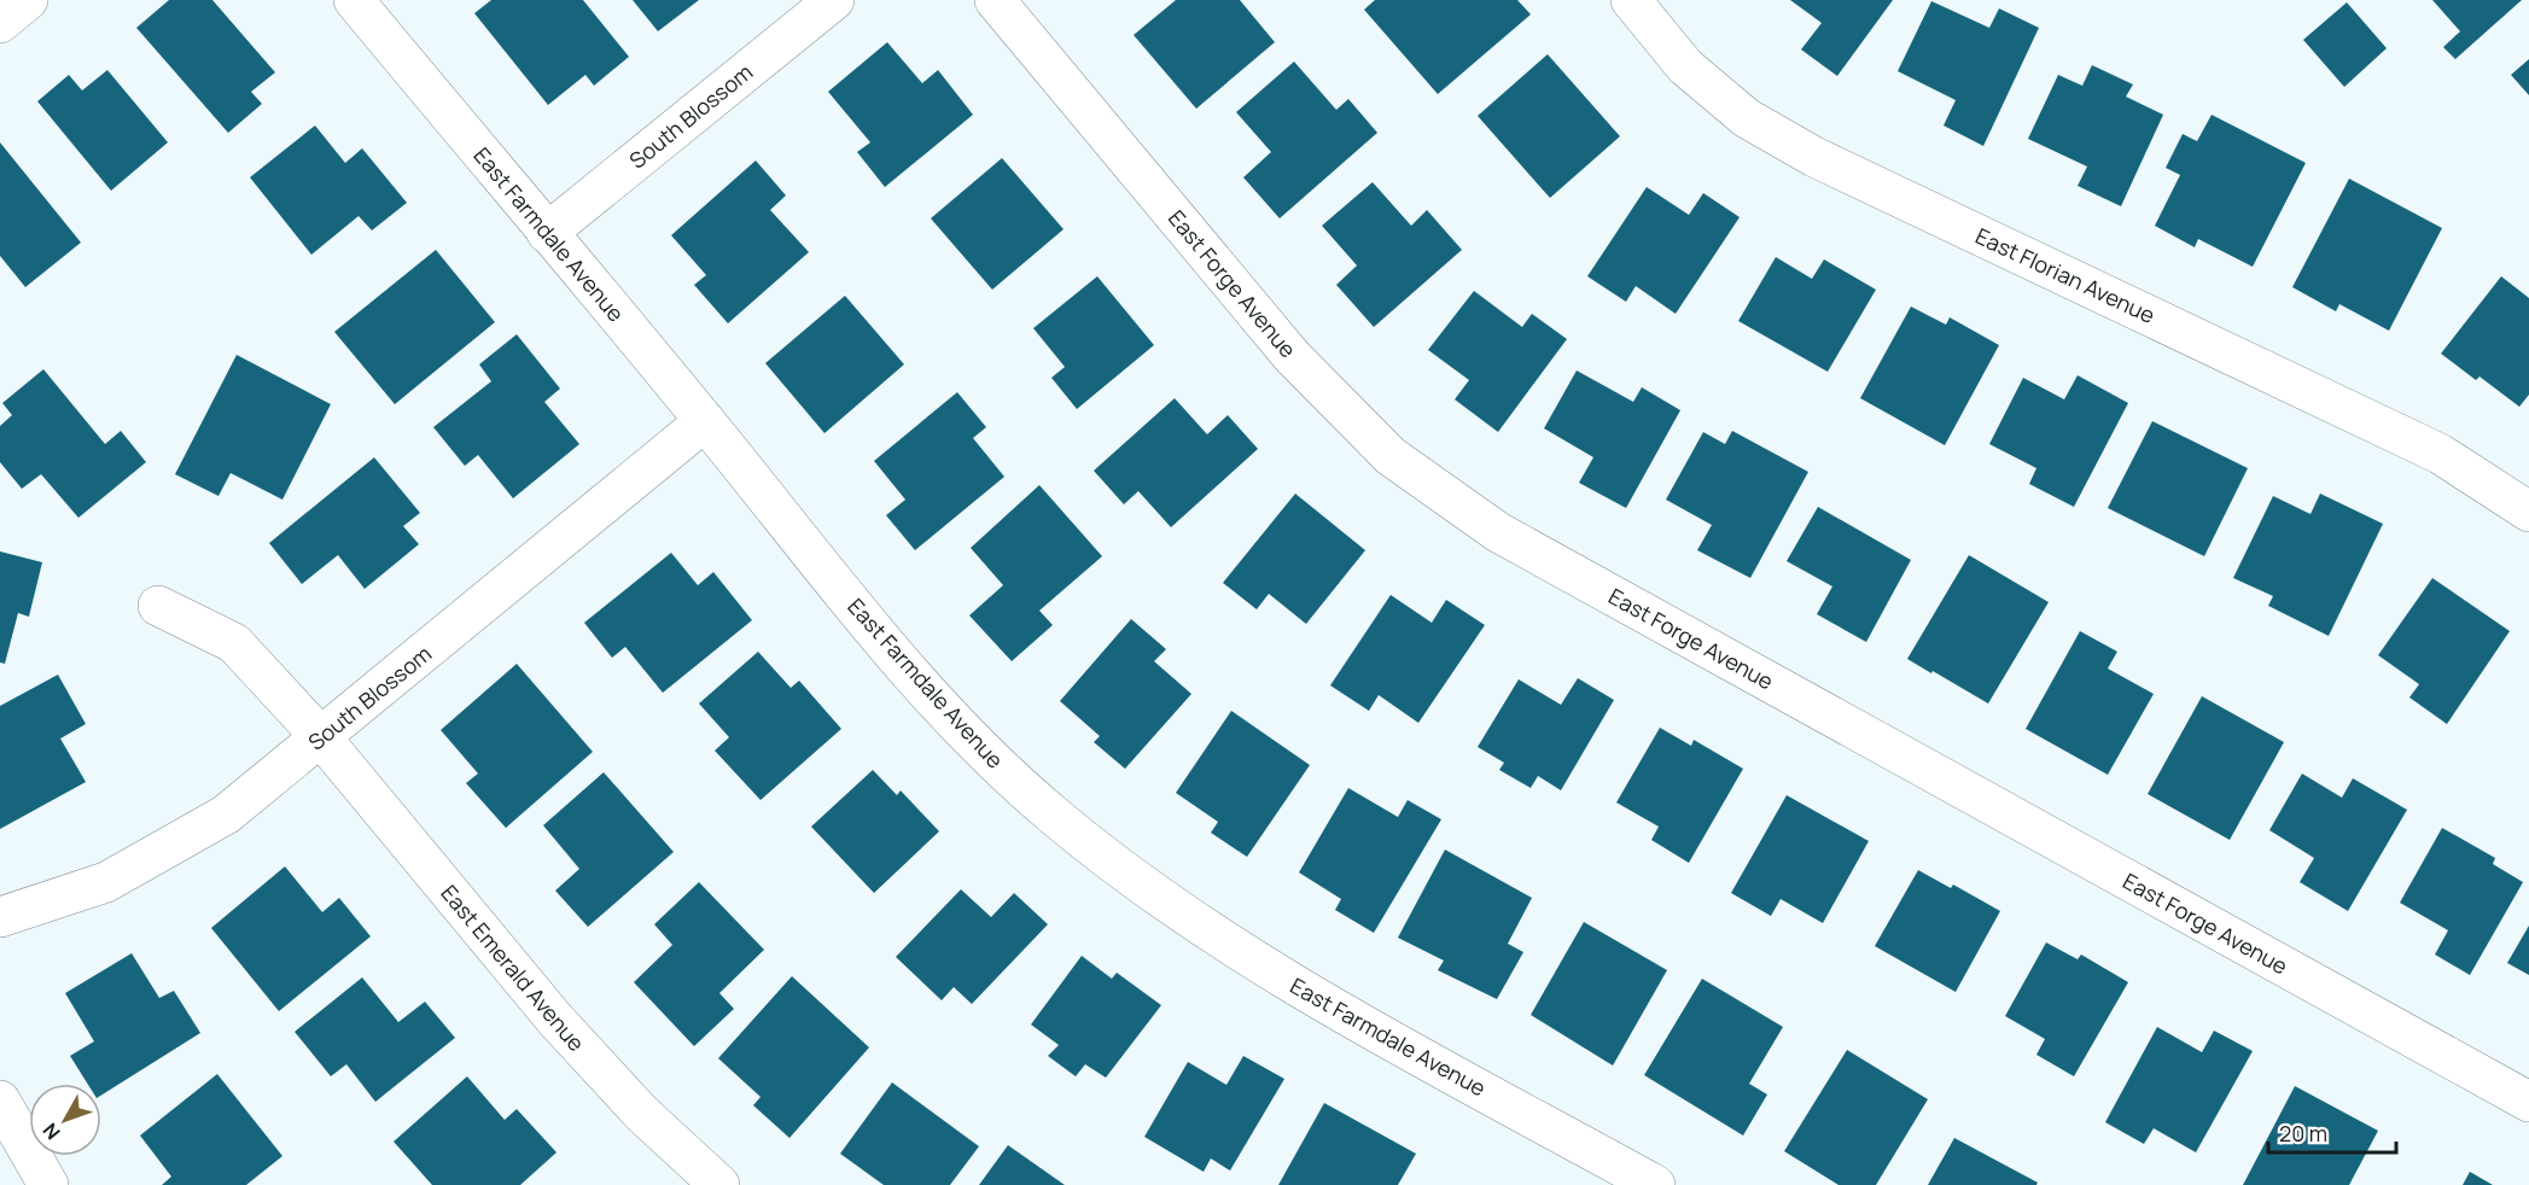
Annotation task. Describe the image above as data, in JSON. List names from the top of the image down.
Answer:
{
  "streets": {
    "street": [
      "South Blossom",
      "East Farmdale Avenue",
      "East Florian Avenue",
      "East Forge Avenue",
      "East Emerald Avenue"
    ]
  },
  "crossings": [
    ["South Blossom", "East Farmdale Avenue"],
    ["South Blossom", "East Emerald Avenue"]
  ],
  "scale_bar": "20 m",
  "north": "bottom left"
}
